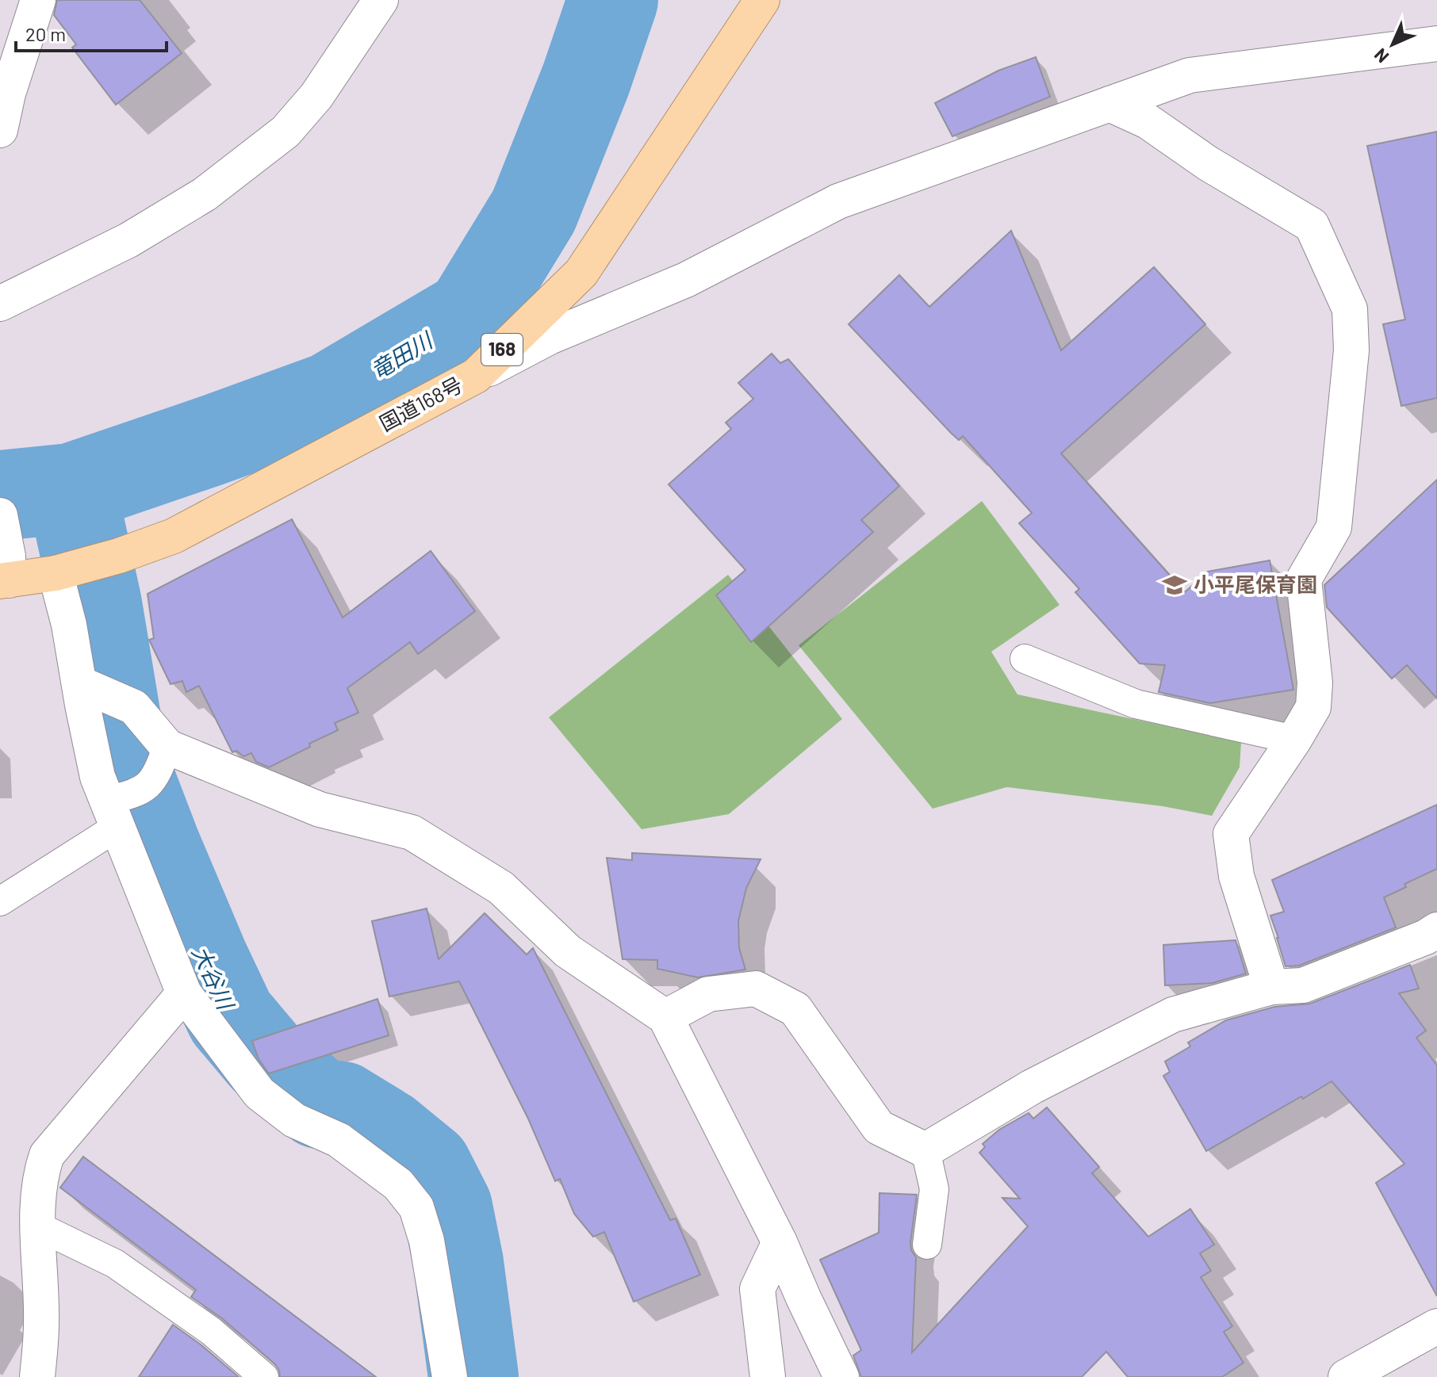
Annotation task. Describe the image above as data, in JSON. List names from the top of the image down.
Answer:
{
  "streets": {
    "highway": ["168", "国道168号"]
  },
  "water": ["竜田川", "大谷川"],
  "places": {
    "school or university": ["小平尾保育園"]
  },
  "scale_bar": "20 m",
  "north": "bottom left"
}
